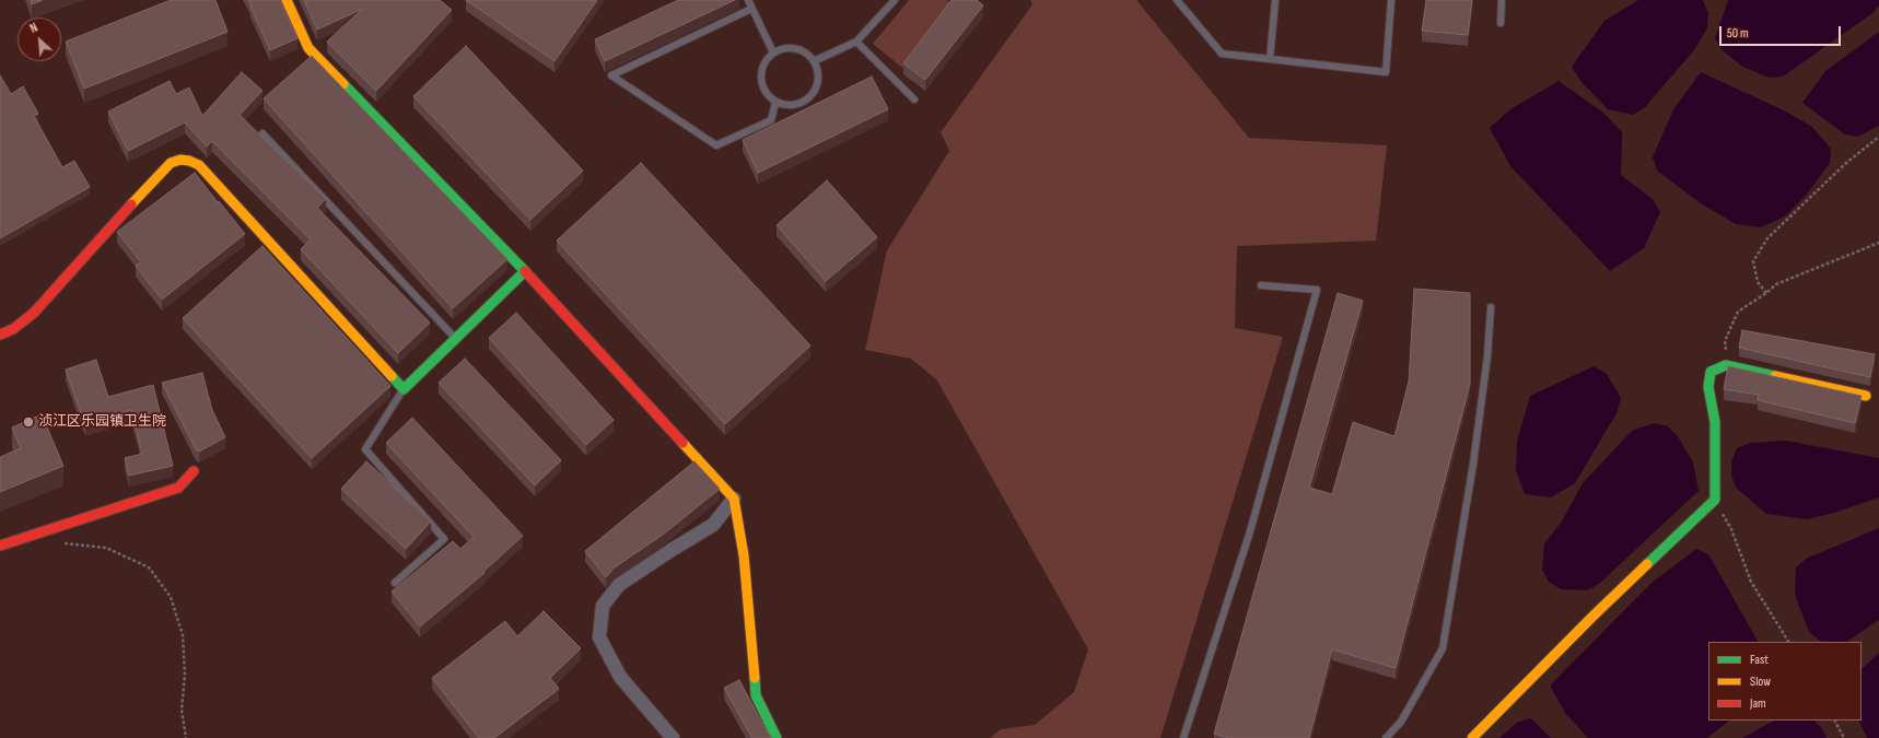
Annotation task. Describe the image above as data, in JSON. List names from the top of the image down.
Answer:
{
  "places": ["浈江区乐园镇卫生院"],
  "legend": ["Fast", "Slow", "Jam"],
  "scale_bar": "50 m",
  "north": "top left"
}
